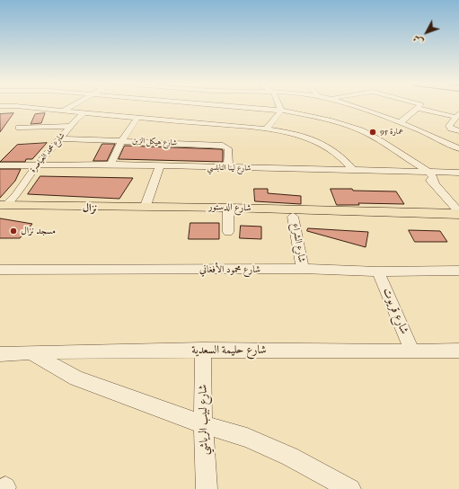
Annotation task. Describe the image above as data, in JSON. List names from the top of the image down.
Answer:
{
  "streets": {
    "main road": ["شارع الدستور"],
    "street": [
      "شارع هيكل الزبن",
      "شارع محمد العياصرة",
      "شارع لينا النابلسي",
      "شارع الشراع",
      "شارع محمود الأفغاني",
      "شارع قريوت",
      "شارع حليمة السعدية",
      "شارع لبيب الرياشي"
    ]
  },
  "crossings": [
    ["شارع هيكل الزبن", "شارع محمد العياصرة"],
    ["شارع هيكل الزبن", "شارع لينا النابلسي"],
    ["شارع محمد العياصرة", "شارع لينا النابلسي"],
    ["شارع محمد العياصرة", "شارع الدستور"],
    ["شارع الدستور", "شارع الشراع"],
    ["شارع الشراع", "شارع محمود الأفغاني"],
    ["شارع محمود الأفغاني", "شارع قريوت"],
    ["شارع قريوت", "شارع حليمة السعدية"],
    ["شارع حليمة السعدية", "شارع لبيب الرياشي"]
  ],
  "districts": ["نزال"],
  "places": ["عمارة 95", "مسجد نزال"],
  "north": "bottom left"
}
